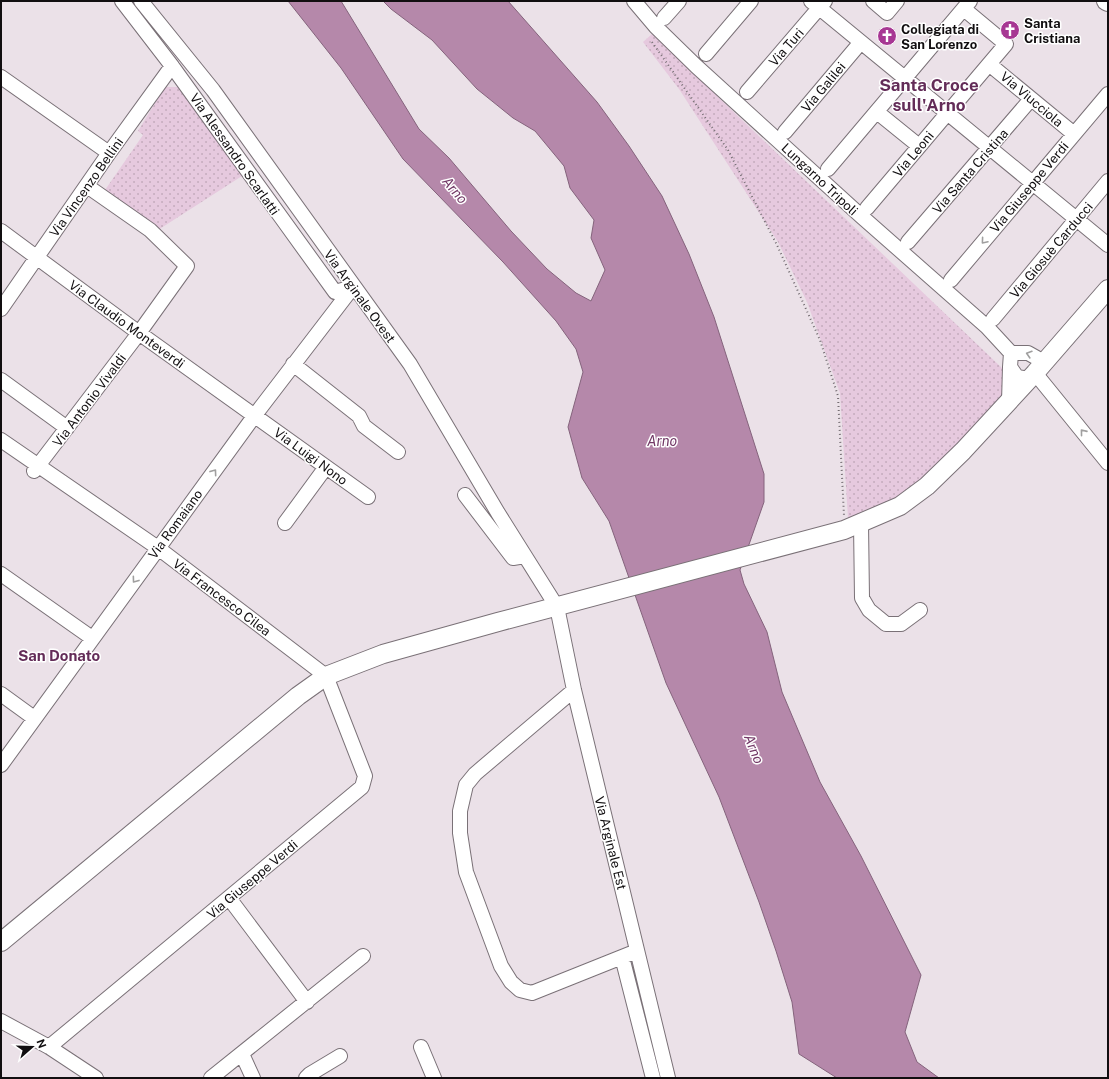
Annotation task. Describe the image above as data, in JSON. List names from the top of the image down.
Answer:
{
  "streets": {
    "street": [
      "Via Turi",
      "Via Galilei",
      "Via Viucciola",
      "Via Alessandro Scarlatti",
      "Via Leoni",
      "Via Santa Cristina",
      "Lungarno Tripoli",
      "Via Vincenzo Bellini",
      "Via Giuseppe Verdi",
      "Via Giosuè Carducci",
      "Via Arginale Ovest",
      "Via Claudio Monteverdi",
      "Via Antonio Vivaldi",
      "Via Luigi Nono",
      "Via Romaiano",
      "Via Francesco Cilea",
      "Via Arginale Est"
    ]
  },
  "crossings": [
    ["Via Viucciola", "Via Leoni"],
    ["Via Viucciola", "Via Santa Cristina"],
    ["Via Viucciola", "Via Giuseppe Verdi"],
    ["Via Alessandro Scarlatti", "Via Vincenzo Bellini"],
    ["Via Alessandro Scarlatti", "Via Arginale Ovest"],
    ["Via Alessandro Scarlatti", "Via Romaiano"],
    ["Via Vincenzo Bellini", "Via Claudio Monteverdi"],
    ["Via Vincenzo Bellini", "Via Antonio Vivaldi"],
    ["Via Giuseppe Verdi", "Via Francesco Cilea"],
    ["Via Arginale Ovest", "Via Romaiano"],
    ["Via Arginale Ovest", "Via Arginale Est"],
    ["Via Claudio Monteverdi", "Via Antonio Vivaldi"],
    ["Via Claudio Monteverdi", "Via Luigi Nono"],
    ["Via Claudio Monteverdi", "Via Romaiano"],
    ["Via Antonio Vivaldi", "Via Francesco Cilea"],
    ["Via Luigi Nono", "Via Romaiano"],
    ["Via Romaiano", "Via Francesco Cilea"]
  ],
  "districts": ["Santa Croce sull'Arno", "San Donato"],
  "water": ["Arno"],
  "places": {
    "church": ["Santa Cristiana", "Collegiata di San Lorenzo"]
  },
  "north": "right"
}
